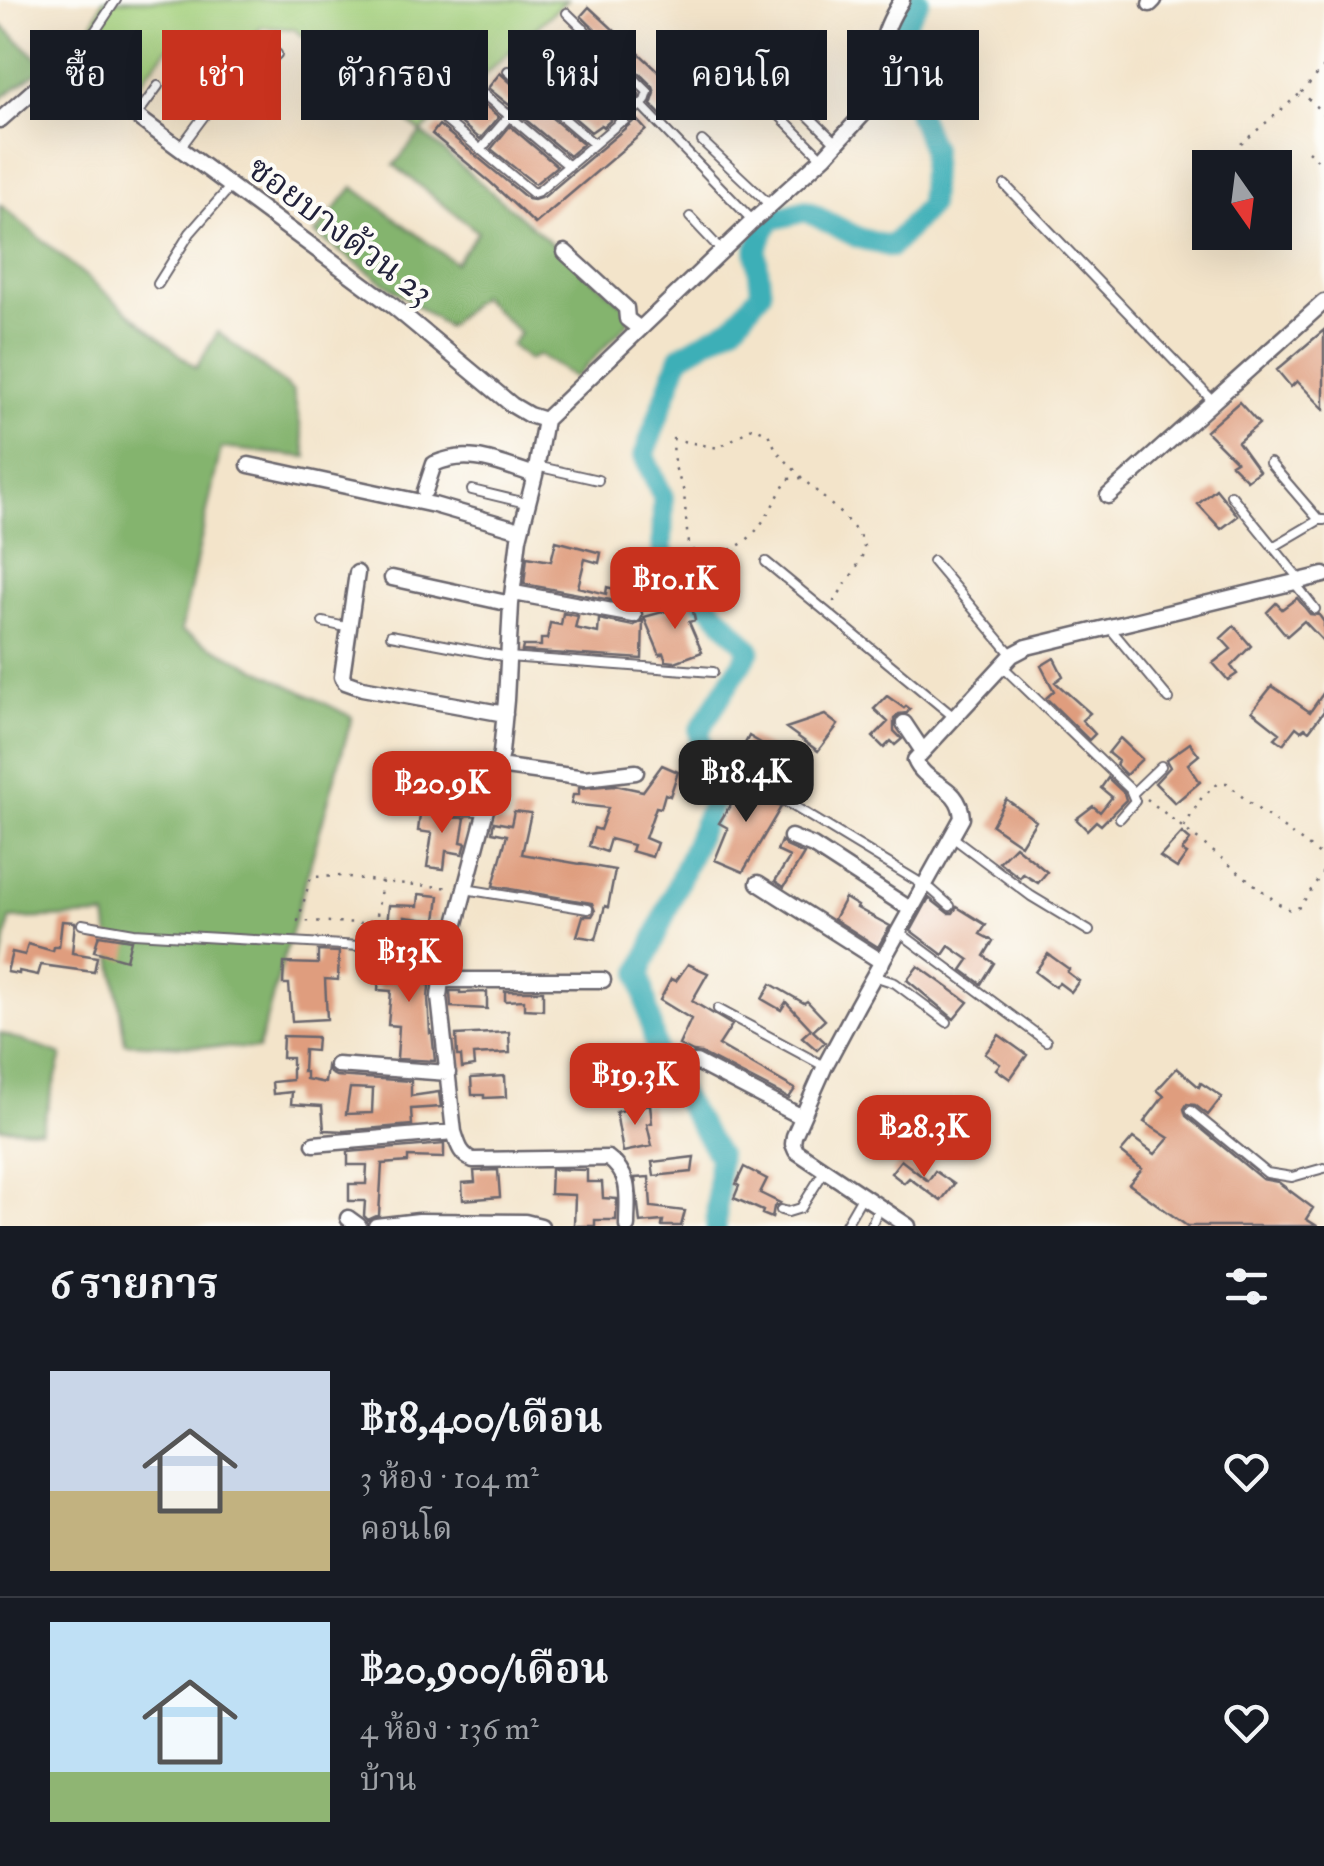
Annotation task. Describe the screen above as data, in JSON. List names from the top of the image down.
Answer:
{
  "streets": {
    "street": ["ซอยบางด้วน 23"]
  },
  "north": "bottom",
  "page": {
    "chip": [
      "ซื้อ",
      "เช่า",
      "ตัวกรอง",
      "ใหม่",
      "คอนโด",
      "บ้าน"
    ],
    "price": [
      "฿10.1K",
      "฿18.4K",
      "฿20.9K",
      "฿13K",
      "฿19.3K",
      "฿28.3K"
    ],
    "heading": "6 รายการ",
    "list": [
      {
        "name": "฿18,400/เดือน",
        "note": "3 ห้อง · 104 m² · คอนโด"
      },
      {
        "name": "฿20,900/เดือน",
        "note": "4 ห้อง · 136 m² · บ้าน"
      }
    ]
  }
}
